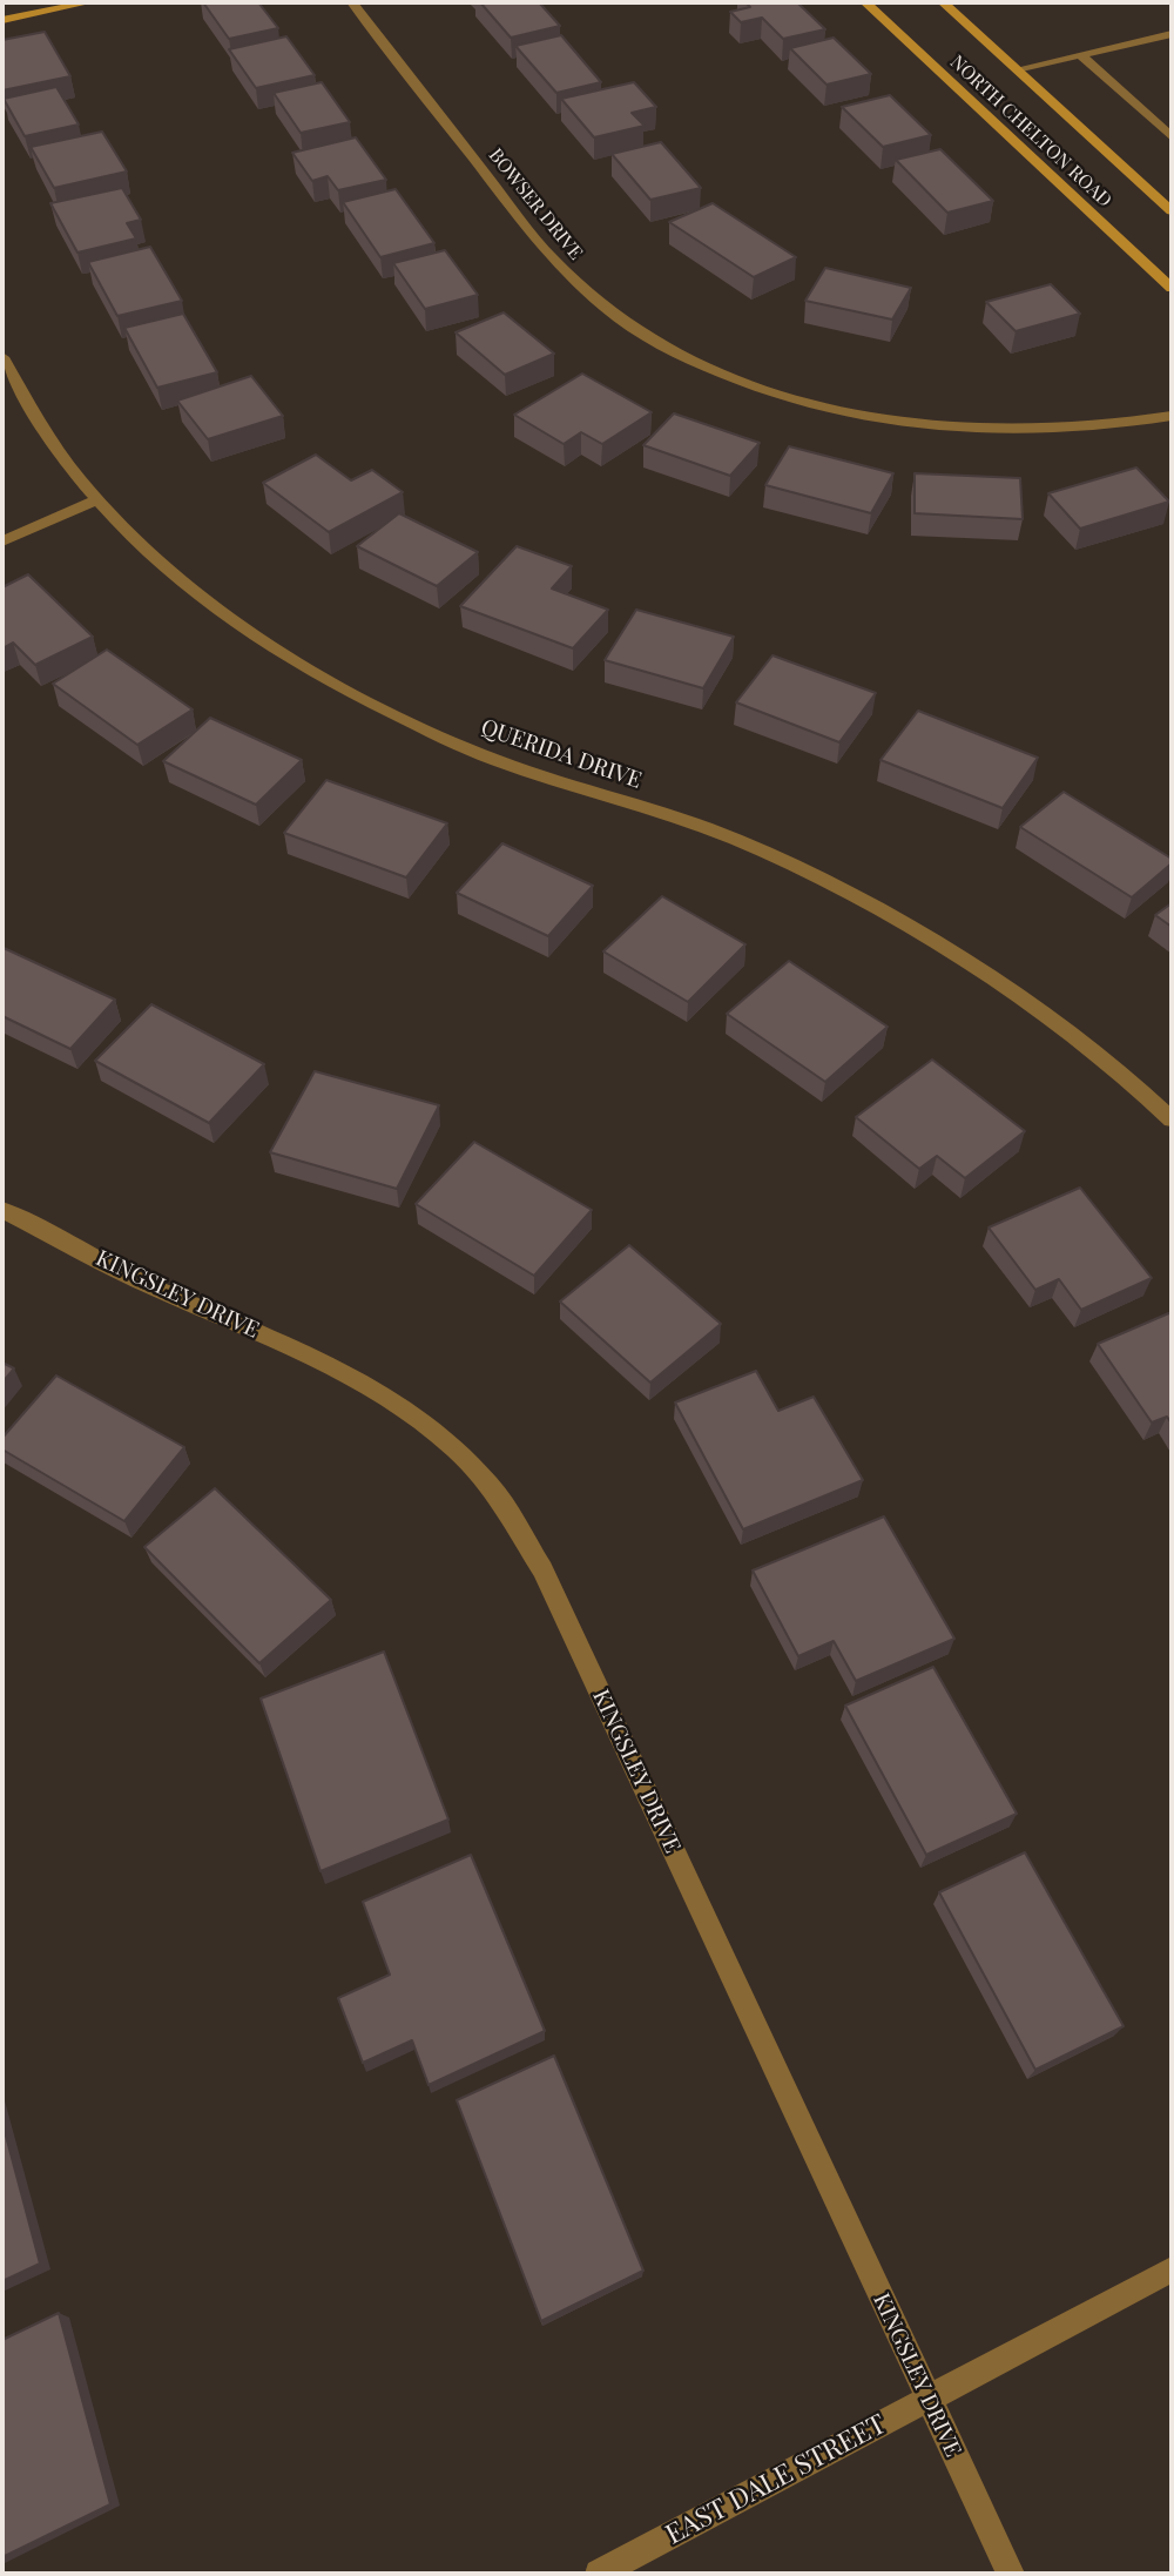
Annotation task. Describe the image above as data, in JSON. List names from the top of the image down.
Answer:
{
  "streets": {
    "main road": ["NORTH CHELTON ROAD"],
    "street": [
      "BOWSER DRIVE",
      "QUERIDA DRIVE",
      "KINGSLEY DRIVE",
      "EAST DALE STREET"
    ]
  },
  "crossings": [
    ["KINGSLEY DRIVE", "EAST DALE STREET"]
  ]
}
